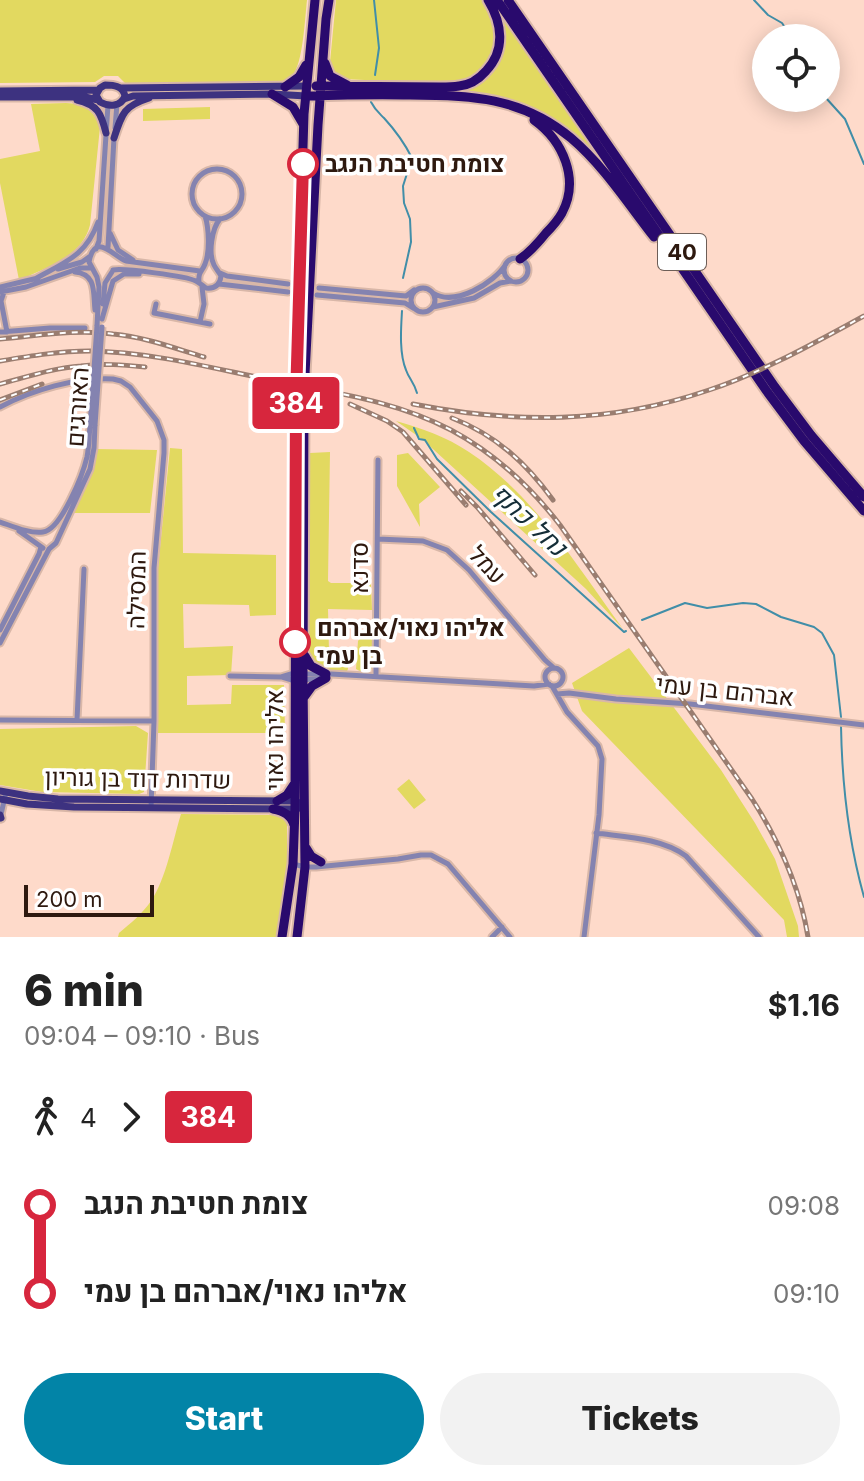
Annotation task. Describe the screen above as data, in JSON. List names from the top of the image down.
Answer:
{
  "streets": {
    "highway": ["40", "אליהו נאוי"],
    "main road": ["שדרות דוד בן גוריון"],
    "street": [
      "האורגים",
      "עמל",
      "סדנא",
      "המסילה",
      "אברהם בן עמי"
    ]
  },
  "crossings": [
    ["עמל", "סדנא"],
    ["המסילה", "שדרות דוד בן גוריון"],
    ["אליהו נאוי", "שדרות דוד בן גוריון"]
  ],
  "water": ["נחל כתף"],
  "places": ["צומת חטיבת הנגב", "אליהו נאוי/אברהם בן עמי"],
  "lines": ["bus line 384"],
  "scale_bar": "200 m",
  "page": {
    "on_map": "384",
    "scale": "200 m",
    "heading": ["6 min", "09:04 – 09:10 · Bus", "$1.16"],
    "legs": ["4", "384"],
    "list": [
      {
        "name": "צומת חטיבת הנגב",
        "value": "09:08"
      },
      {
        "name": "אליהו נאוי/אברהם בן עמי",
        "value": "09:10"
      }
    ],
    "buttons": ["Start", "Tickets"]
  }
}
